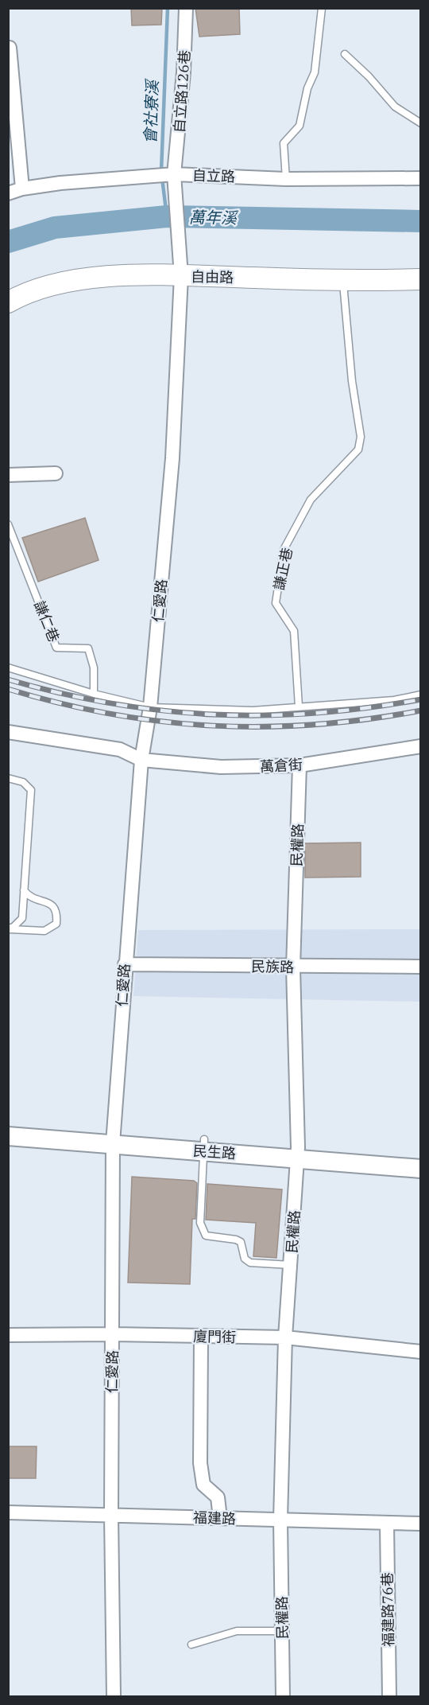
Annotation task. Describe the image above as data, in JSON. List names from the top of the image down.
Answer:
{
  "streets": {
    "main road": ["自由路"],
    "street": [
      "自立路126巷",
      "自立路",
      "仁愛路",
      "萬倉街",
      "民權路",
      "民族路",
      "民生路",
      "廈門街",
      "福建路",
      "福建路76巷"
    ],
    "lane": ["謙正巷", "謙仁巷"]
  },
  "crossings": [
    ["自立路126巷", "自立路"],
    ["自立路126巷", "自由路"],
    ["自立路126巷", "仁愛路"],
    ["自由路", "謙正巷"],
    ["自由路", "仁愛路"],
    ["仁愛路", "萬倉街"],
    ["仁愛路", "民族路"],
    ["仁愛路", "民生路"],
    ["仁愛路", "廈門街"],
    ["仁愛路", "福建路"],
    ["萬倉街", "民權路"],
    ["民權路", "民族路"],
    ["民權路", "民生路"],
    ["民權路", "廈門街"],
    ["民權路", "福建路"],
    ["福建路", "福建路76巷"]
  ],
  "water": ["會社寮溪", "萬年溪"]
}
